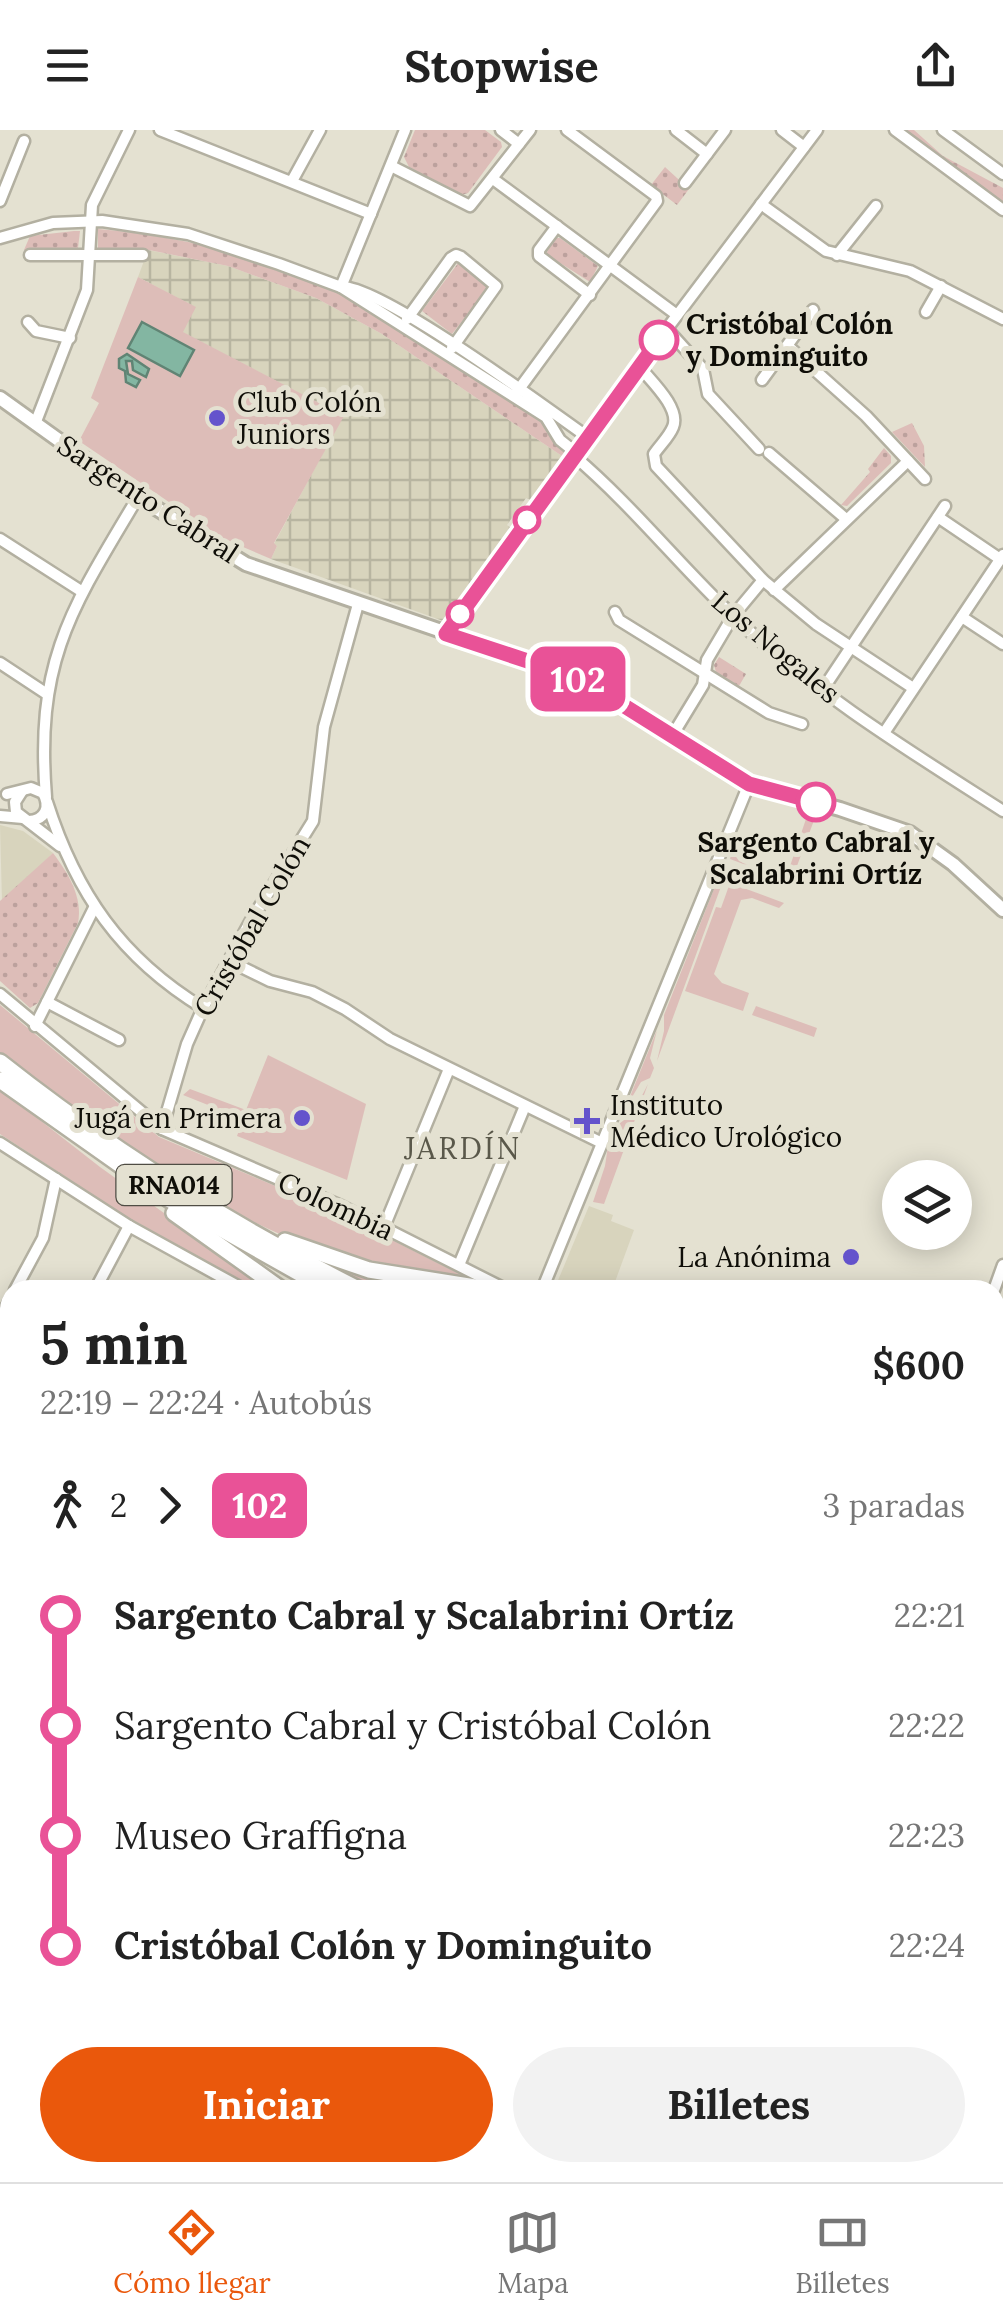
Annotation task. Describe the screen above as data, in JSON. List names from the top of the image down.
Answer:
{
  "streets": {
    "highway": ["RNA014"],
    "main road": ["Sargento Cabral"],
    "street": ["Los Nogales", "Cristóbal Colón", "Colombia"]
  },
  "crossings": [
    ["Sargento Cabral", "Cristóbal Colón"],
    ["Cristóbal Colón", "Colombia"]
  ],
  "districts": ["JARDÍN"],
  "places": {
    "other": [
      "Cristóbal Colón y Dominguito",
      "Club Colón Juniors",
      "Sargento Cabral y Scalabrini Ortíz",
      "Jugá en Primera",
      "La Anónima"
    ],
    "health": ["Instituto Médico Urológico"]
  },
  "lines": ["bus line 102"],
  "page": {
    "header": "Stopwise",
    "on_map": "102",
    "heading": ["5 min", "22:19 – 22:24 · Autobús", "$600"],
    "legs": ["2", "102", "3 paradas"],
    "list": [
      {
        "name": "Sargento Cabral y Scalabrini Ortíz",
        "value": "22:21"
      },
      {
        "name": "Sargento Cabral y Cristóbal Colón",
        "value": "22:22"
      },
      {
        "name": "Museo Graffigna",
        "value": "22:23"
      },
      {
        "name": "Cristóbal Colón y Dominguito",
        "value": "22:24"
      }
    ],
    "buttons": ["Iniciar", "Billetes"],
    "tabs": ["Cómo llegar", "Mapa", "Billetes"]
  }
}
